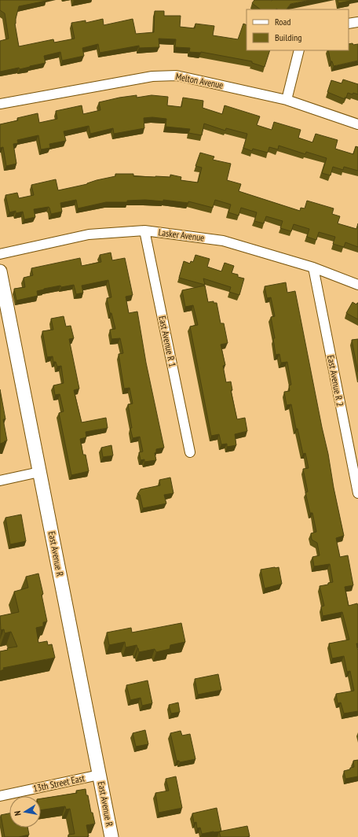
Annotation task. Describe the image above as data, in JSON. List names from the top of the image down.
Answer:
{
  "streets": {
    "main road": ["East Avenue R"],
    "street": [
      "Melton Avenue",
      "Lasker Avenue",
      "East Avenue R 1",
      "East Avenue R 2",
      "13th Street East"
    ]
  },
  "crossings": [
    ["Lasker Avenue", "East Avenue R 1"],
    ["Lasker Avenue", "East Avenue R 2"],
    ["East Avenue R", "13th Street East"]
  ],
  "legend": ["Road", "Building"],
  "north": "left"
}
